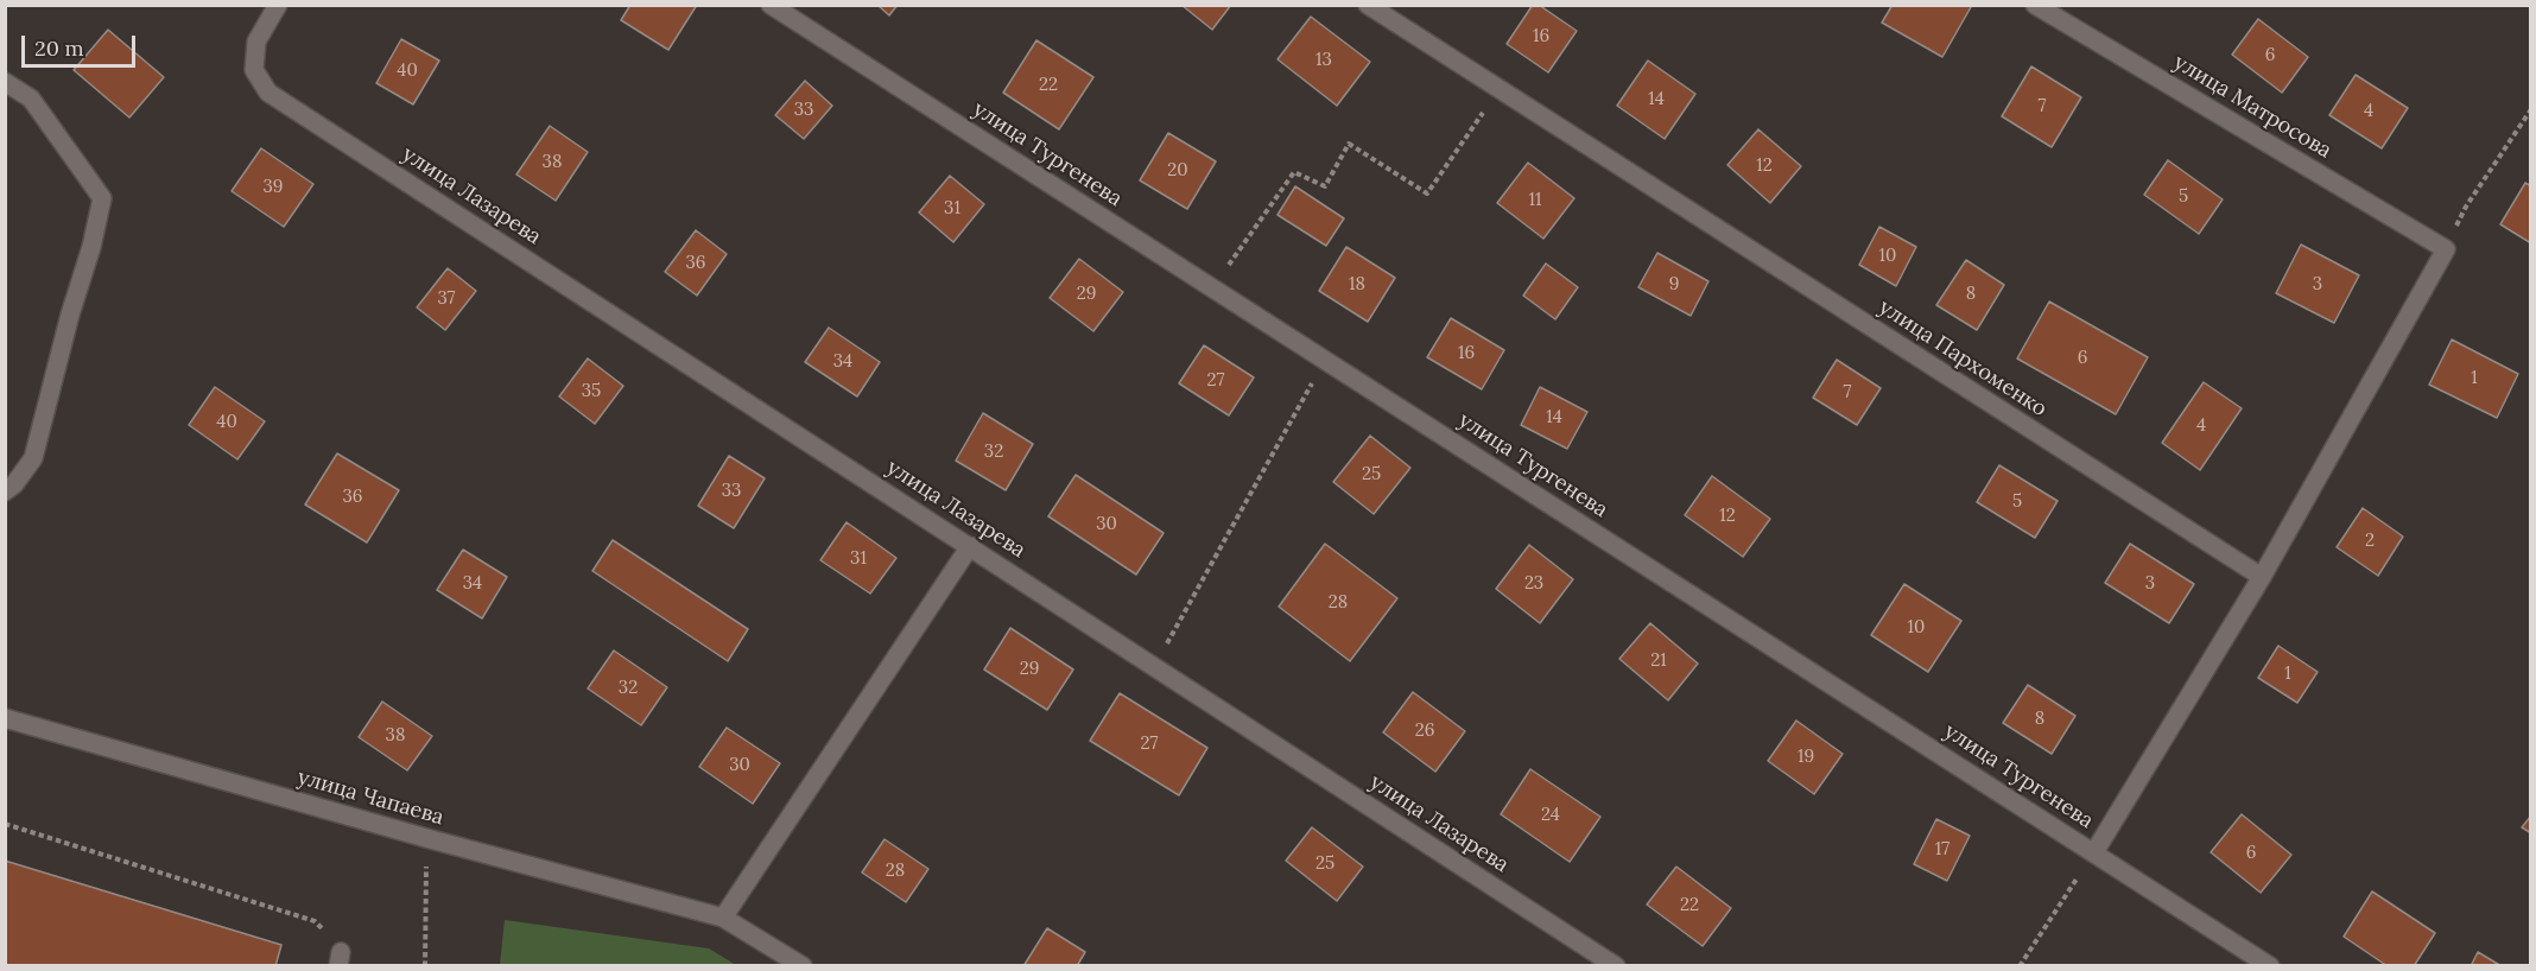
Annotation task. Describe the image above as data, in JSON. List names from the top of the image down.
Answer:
{
  "streets": {
    "street": [
      "улица Матросова",
      "улица Тургенева",
      "улица Лазарева",
      "улица Пархоменко",
      "улица Чапаева"
    ]
  },
  "house_numbers": [
    "16",
    "6",
    "13",
    "40",
    "22",
    "14",
    "7",
    "33",
    "4",
    "38",
    "12",
    "20",
    "39",
    "5",
    "11",
    "31",
    "10",
    "36",
    "18",
    "9",
    "3",
    "29",
    "8",
    "37",
    "16",
    "6",
    "34",
    "1",
    "27",
    "35",
    "7",
    "14",
    "40",
    "4",
    "32",
    "25",
    "33",
    "36",
    "5",
    "12",
    "30",
    "2",
    "31",
    "34",
    "23",
    "3",
    "28",
    "10",
    "21",
    "29",
    "1",
    "32",
    "8",
    "26",
    "38",
    "27",
    "19",
    "30",
    "24",
    "17",
    "6",
    "25",
    "28",
    "22"
  ],
  "scale_bar": "20 m"
}
